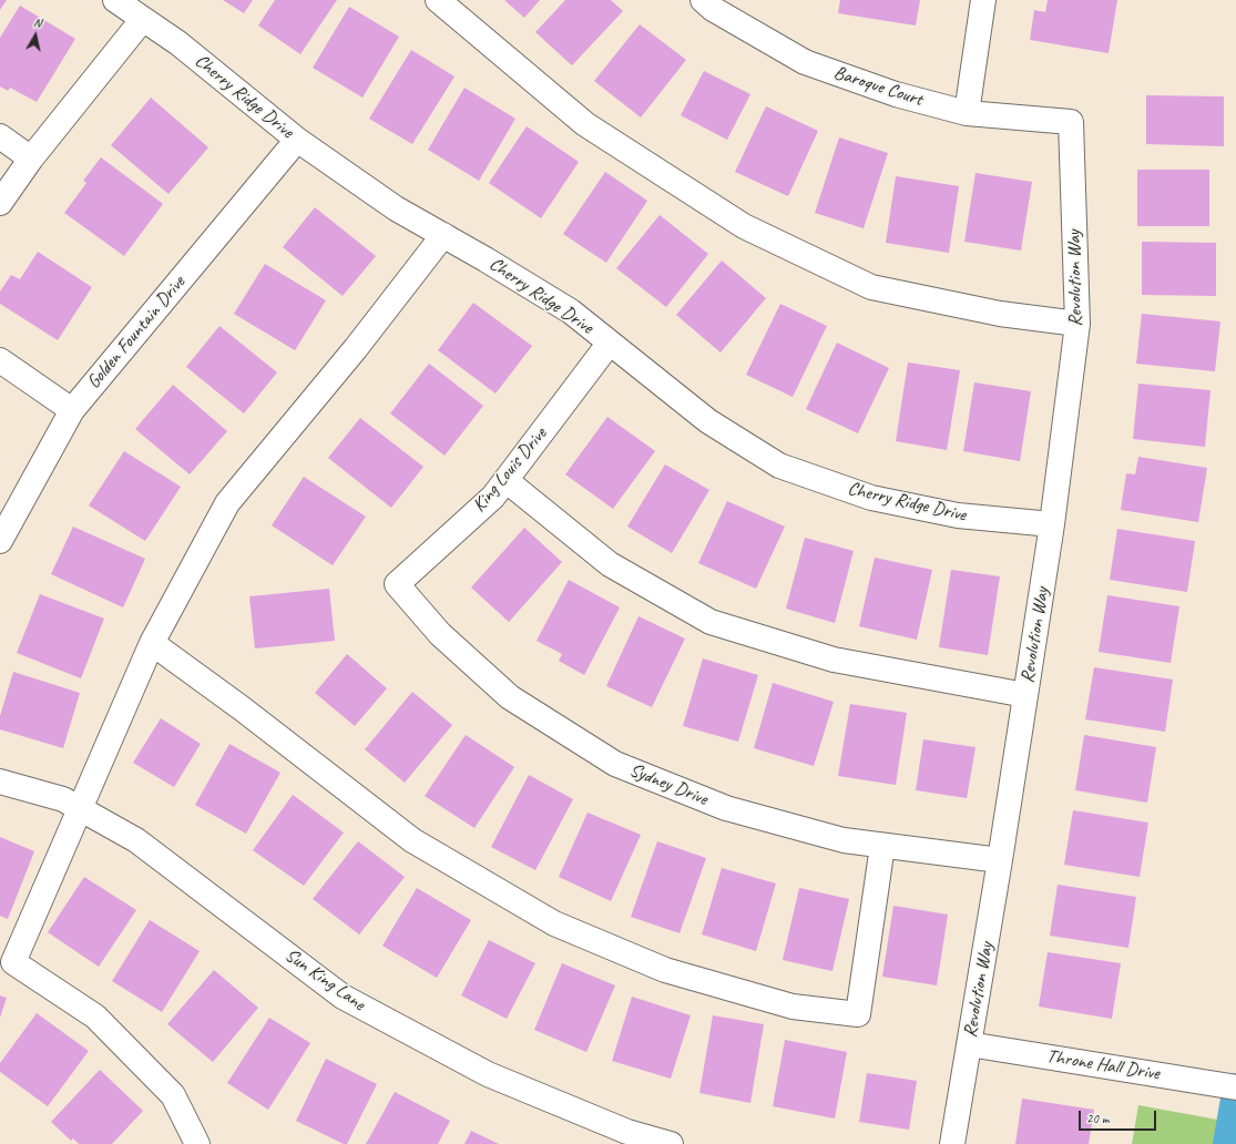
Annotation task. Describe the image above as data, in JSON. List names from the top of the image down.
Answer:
{
  "streets": {
    "street": [
      "Baroque Court",
      "Cherry Ridge Drive",
      "Revolution Way",
      "Golden Fountain Drive",
      "King Louis Drive",
      "Sydney Drive",
      "Sun King Lane",
      "Throne Hall Drive"
    ]
  },
  "crossings": [
    ["Baroque Court", "Revolution Way"],
    ["Cherry Ridge Drive", "Revolution Way"],
    ["Cherry Ridge Drive", "Golden Fountain Drive"],
    ["Cherry Ridge Drive", "King Louis Drive"],
    ["Revolution Way", "Sydney Drive"],
    ["Revolution Way", "Throne Hall Drive"],
    ["King Louis Drive", "Sydney Drive"]
  ],
  "scale_bar": "20 m",
  "north": "top"
}
